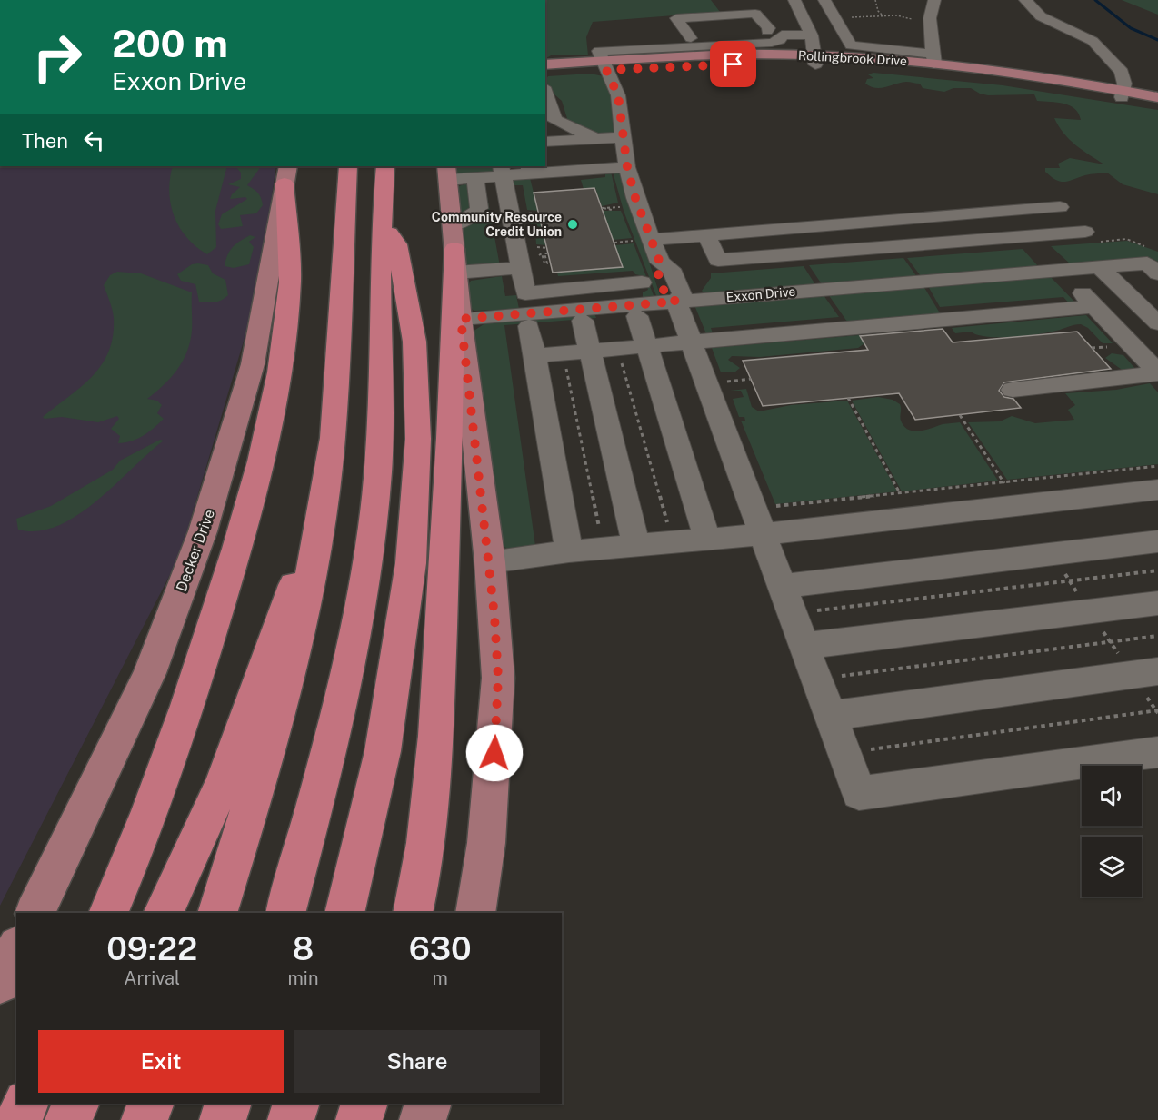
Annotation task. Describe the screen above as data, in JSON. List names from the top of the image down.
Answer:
{
  "streets": {
    "main road": ["Rollingbrook Drive", "Decker Drive"],
    "street": ["Exxon Drive"]
  },
  "places": ["Community Resource Credit Union"],
  "page": {
    "turn": ["200 m", "Exxon Drive"],
    "then": "Then",
    "eta": [
      "09:22",
      "Arrival",
      "8",
      "min",
      "630",
      "m"
    ],
    "buttons": ["Exit", "Share"]
  }
}
